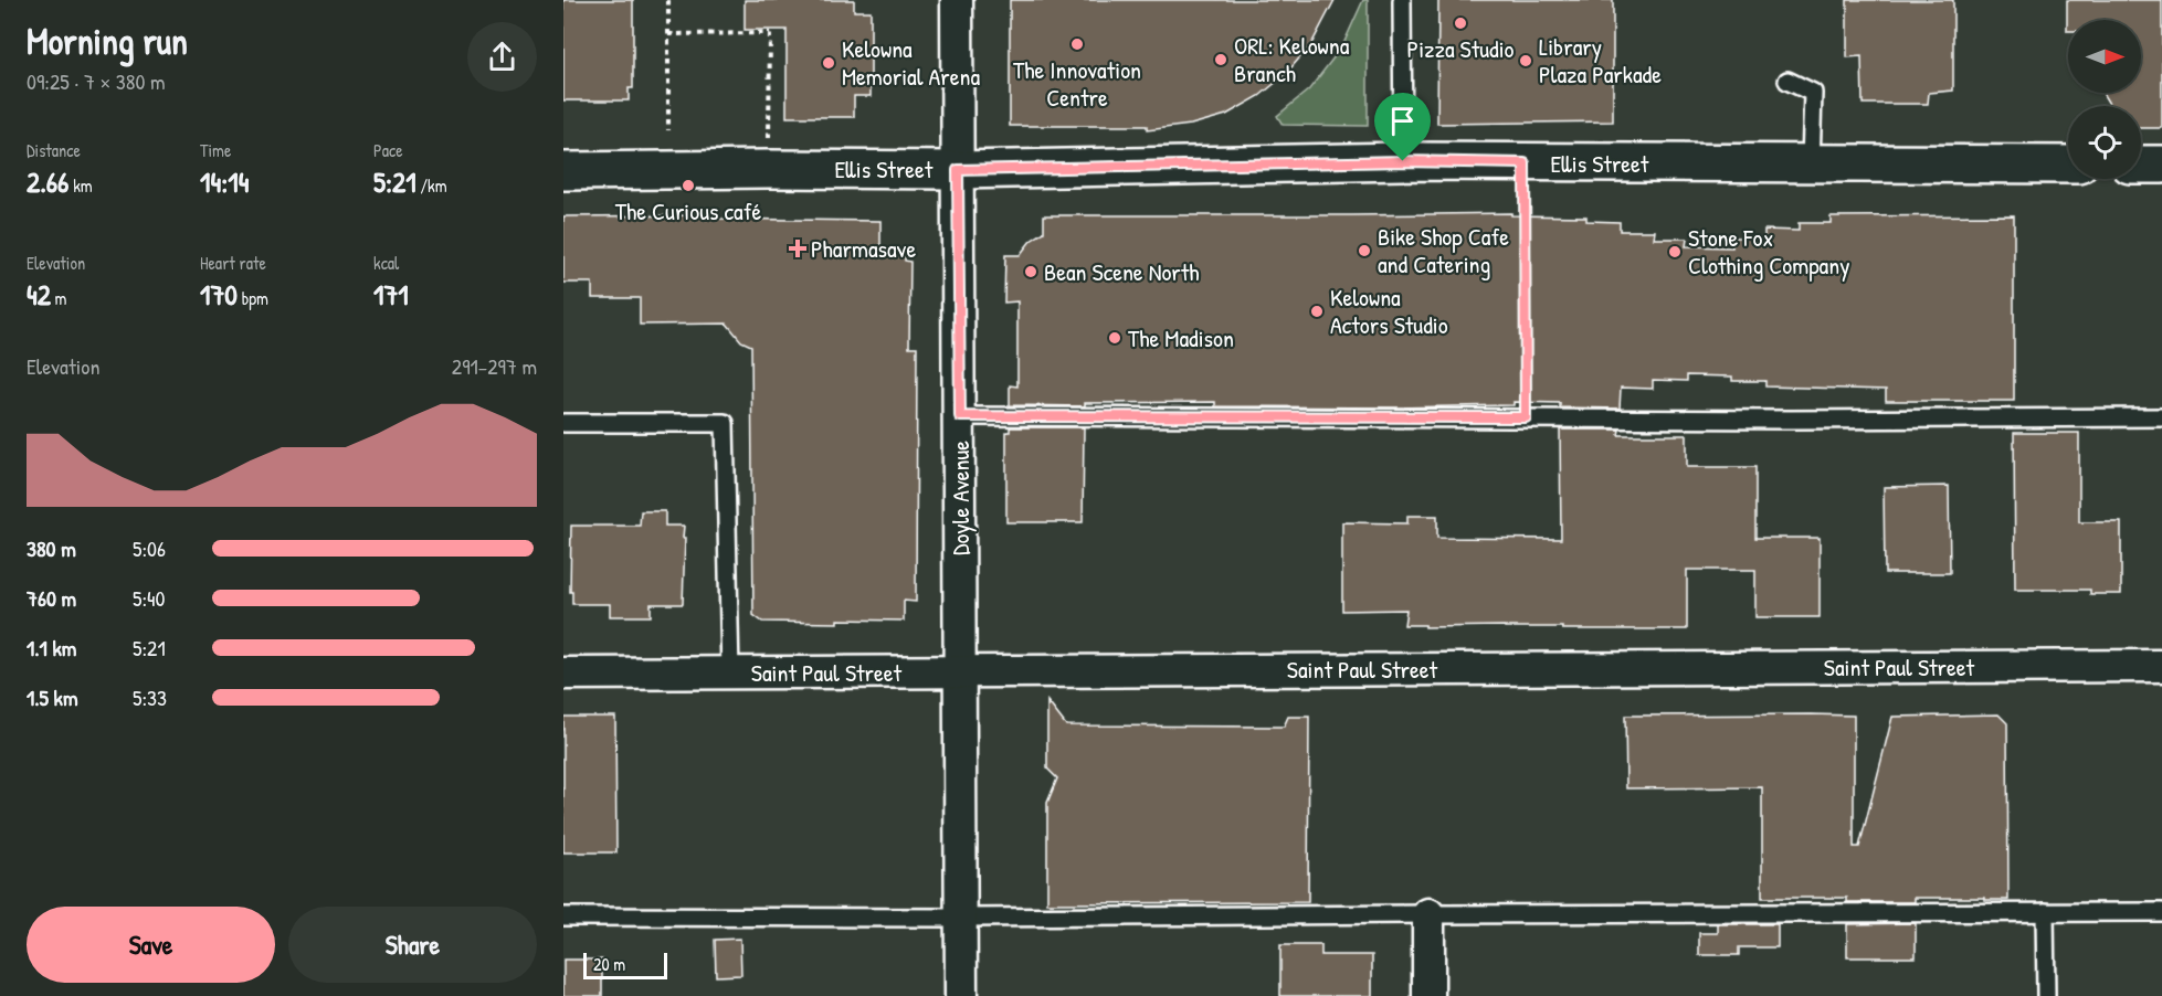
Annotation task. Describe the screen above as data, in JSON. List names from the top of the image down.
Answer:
{
  "streets": {
    "street": ["Ellis Street", "Doyle Avenue", "Saint Paul Street"]
  },
  "crossings": [
    ["Ellis Street", "Doyle Avenue"],
    ["Doyle Avenue", "Saint Paul Street"]
  ],
  "places": {
    "other": [
      "Pizza Studio",
      "The Innovation Centre",
      "ORL: Kelowna Branch",
      "Library Plaza Parkade",
      "Kelowna Memorial Arena",
      "The Curious café",
      "Bike Shop Cafe and Catering",
      "Stone Fox Clothing Company",
      "Bean Scene North",
      "Kelowna Actors Studio",
      "The Madison"
    ],
    "health": ["Pharmasave"]
  },
  "scale_bar": "20 m",
  "north": "right",
  "page": {
    "heading": ["Morning run", "09:25 · 7 × 380 m"],
    "stats": [
      ["Distance", "2.66 km"],
      ["Time", "14:14"],
      ["Pace", "5:21 /km"],
      ["Elevation", "42 m"],
      ["Heart rate", "170 bpm"],
      ["kcal", "171"]
    ],
    "chart": ["Elevation", "291–297 m"],
    "list": [
      {
        "name": "380 m",
        "note": "5:06"
      },
      {
        "name": "760 m",
        "note": "5:40"
      },
      {
        "name": "1.1 km",
        "note": "5:21"
      },
      {
        "name": "1.5 km",
        "note": "5:33"
      }
    ],
    "buttons": ["Save", "Share"],
    "scale": "20 m"
  }
}
